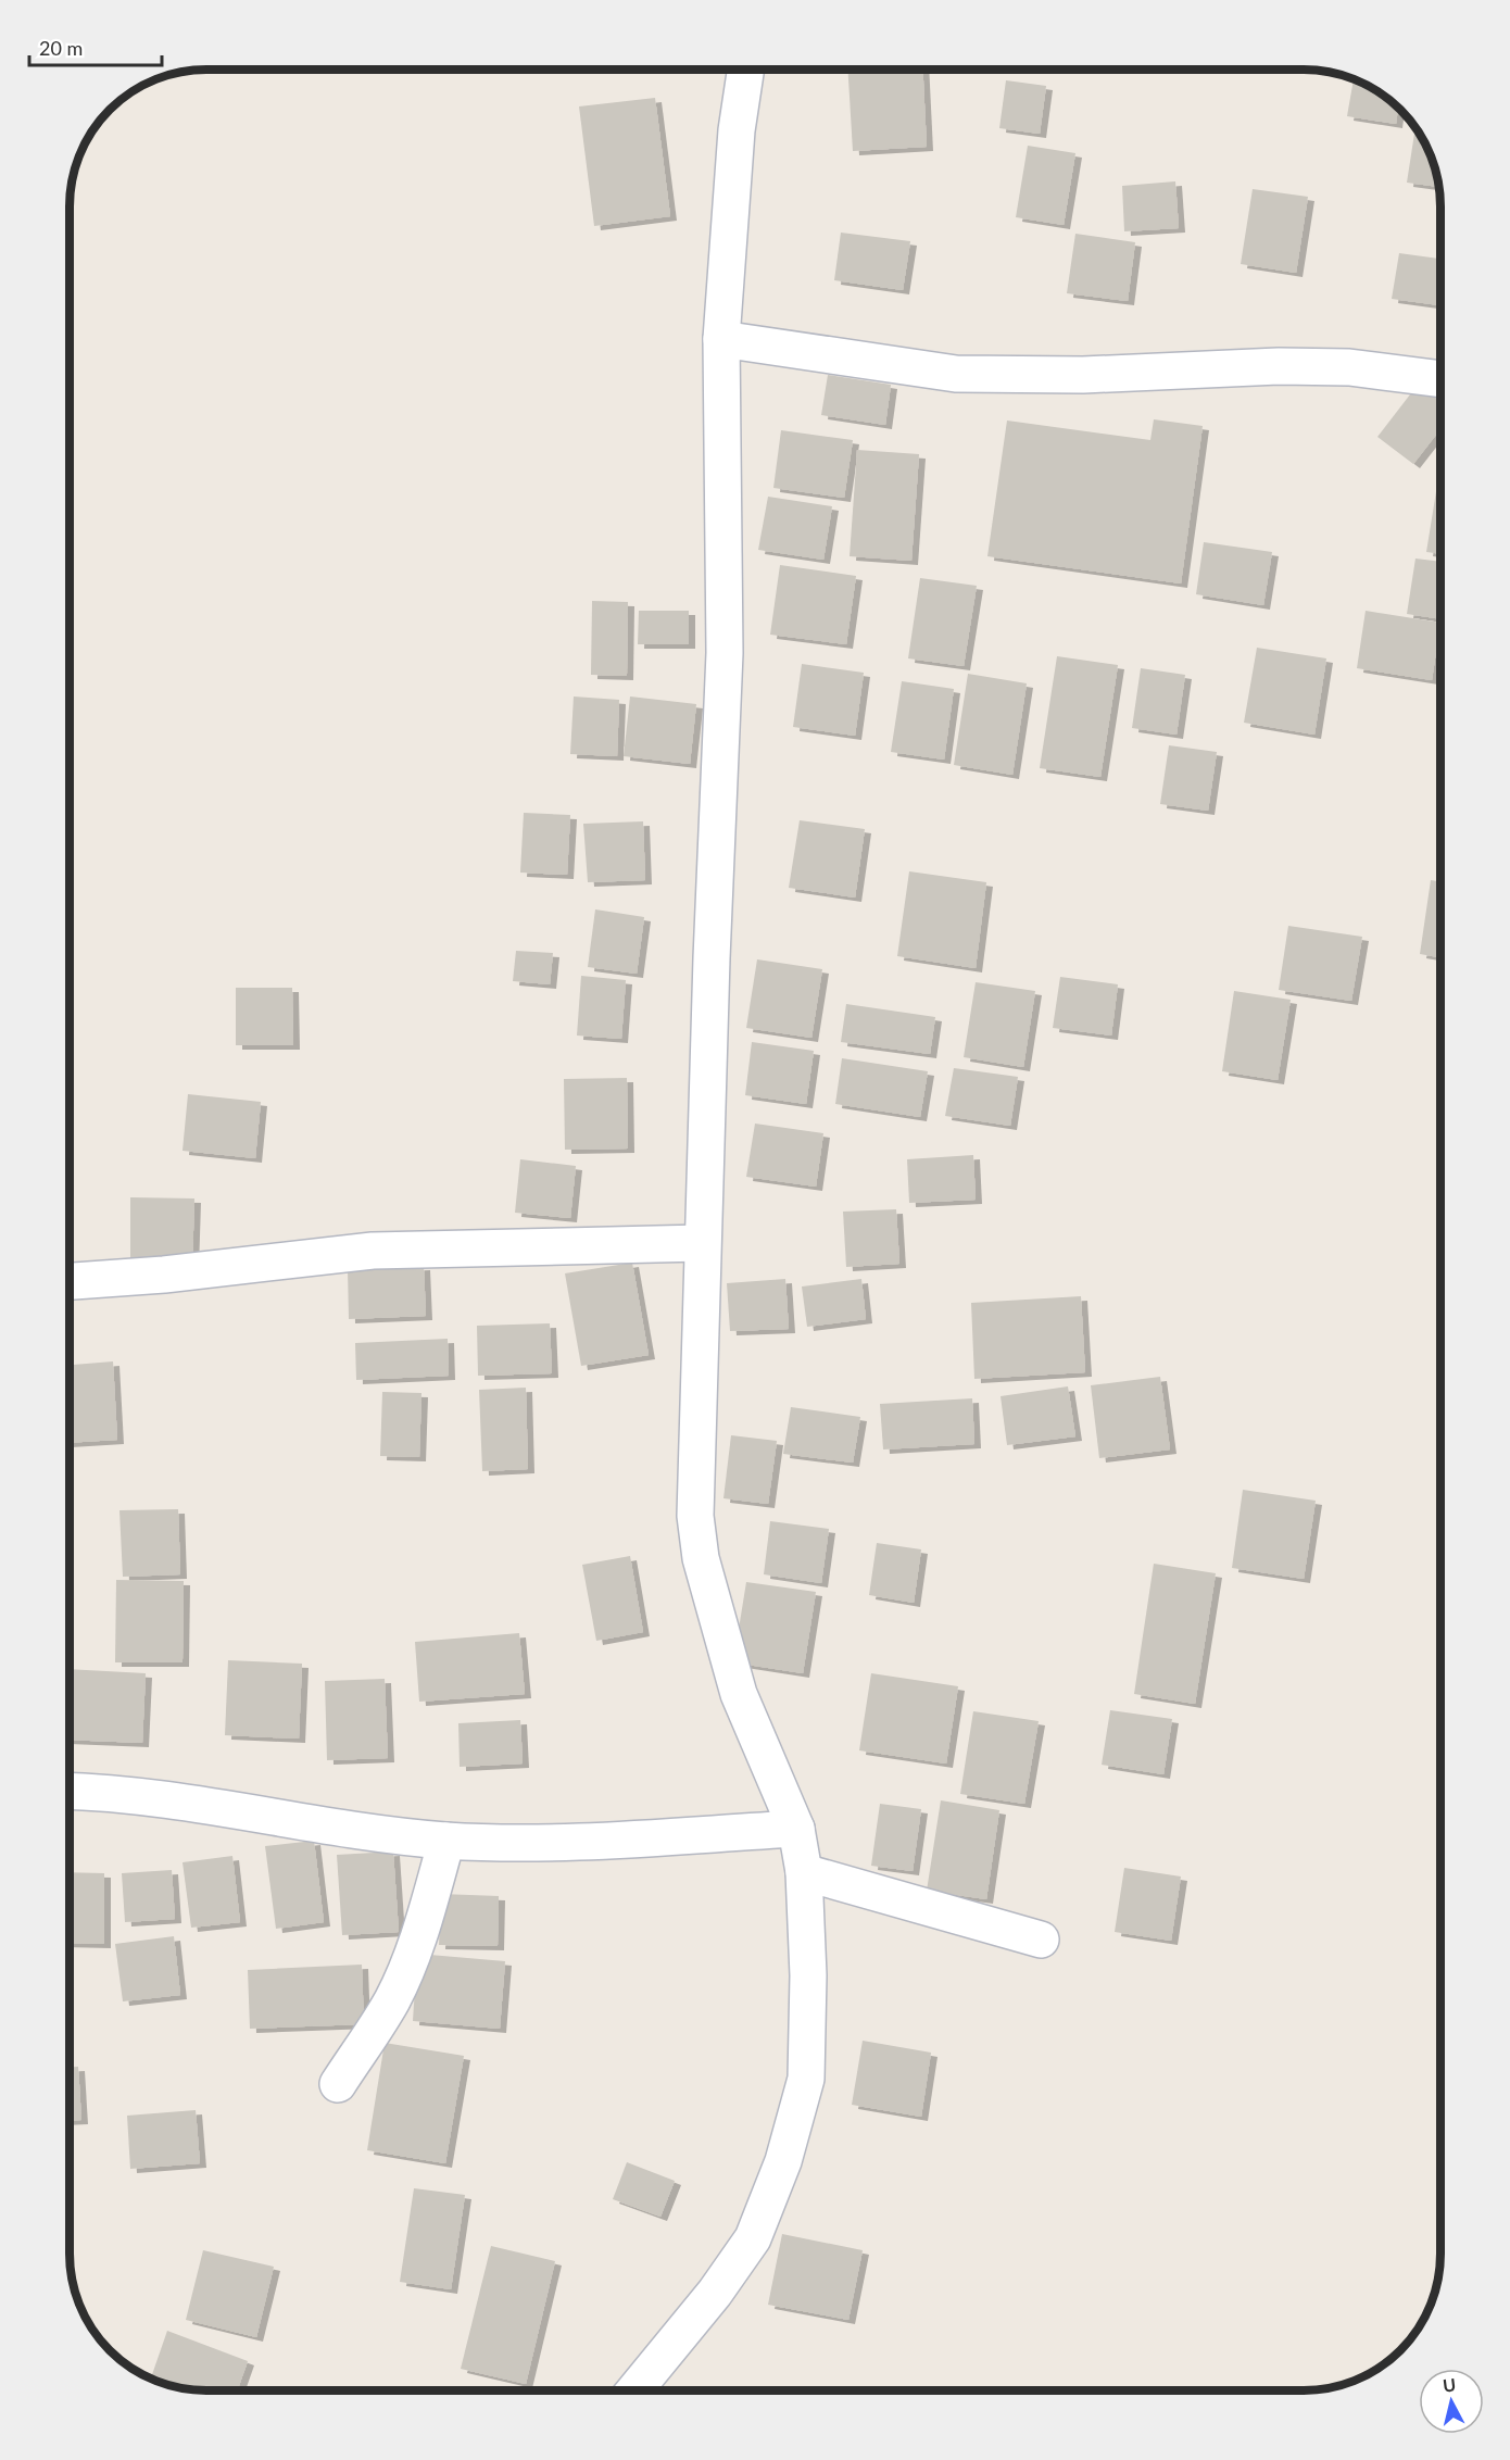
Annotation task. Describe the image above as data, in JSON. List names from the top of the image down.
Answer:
{
  "scale_bar": "20 m",
  "north": "top"
}
